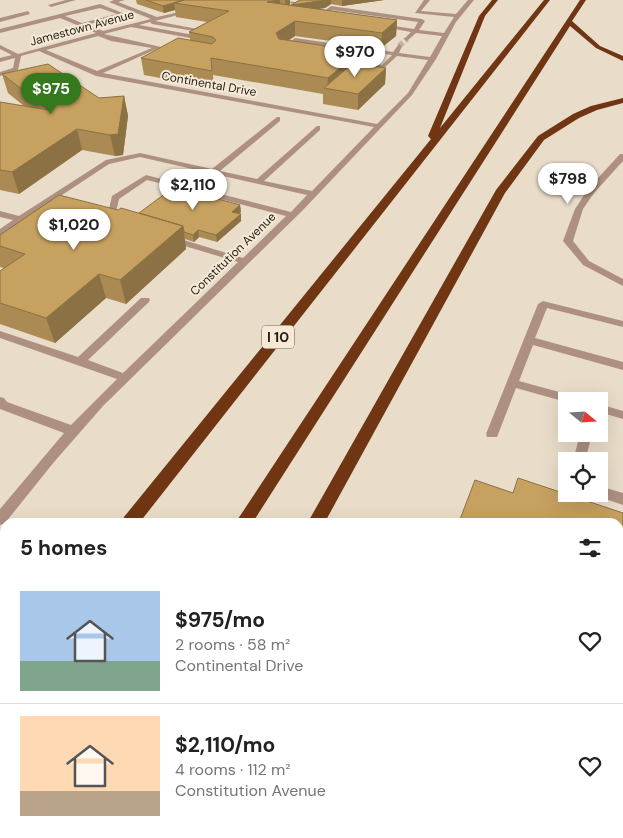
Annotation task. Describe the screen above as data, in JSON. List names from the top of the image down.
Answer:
{
  "streets": {
    "highway": ["I 10"],
    "street": ["Jamestown Avenue", "Continental Drive", "Constitution Avenue"]
  },
  "crossings": [
    ["Jamestown Avenue", "Continental Drive"],
    ["Continental Drive", "Constitution Avenue"]
  ],
  "north": "right",
  "page": {
    "price": [
      "$970",
      "$975",
      "$798",
      "$2,110",
      "$1,020"
    ],
    "heading": "5 homes",
    "list": [
      {
        "name": "$975/mo",
        "note": "2 rooms · 58 m² · Continental Drive"
      },
      {
        "name": "$2,110/mo",
        "note": "4 rooms · 112 m² · Constitution Avenue"
      }
    ]
  }
}
